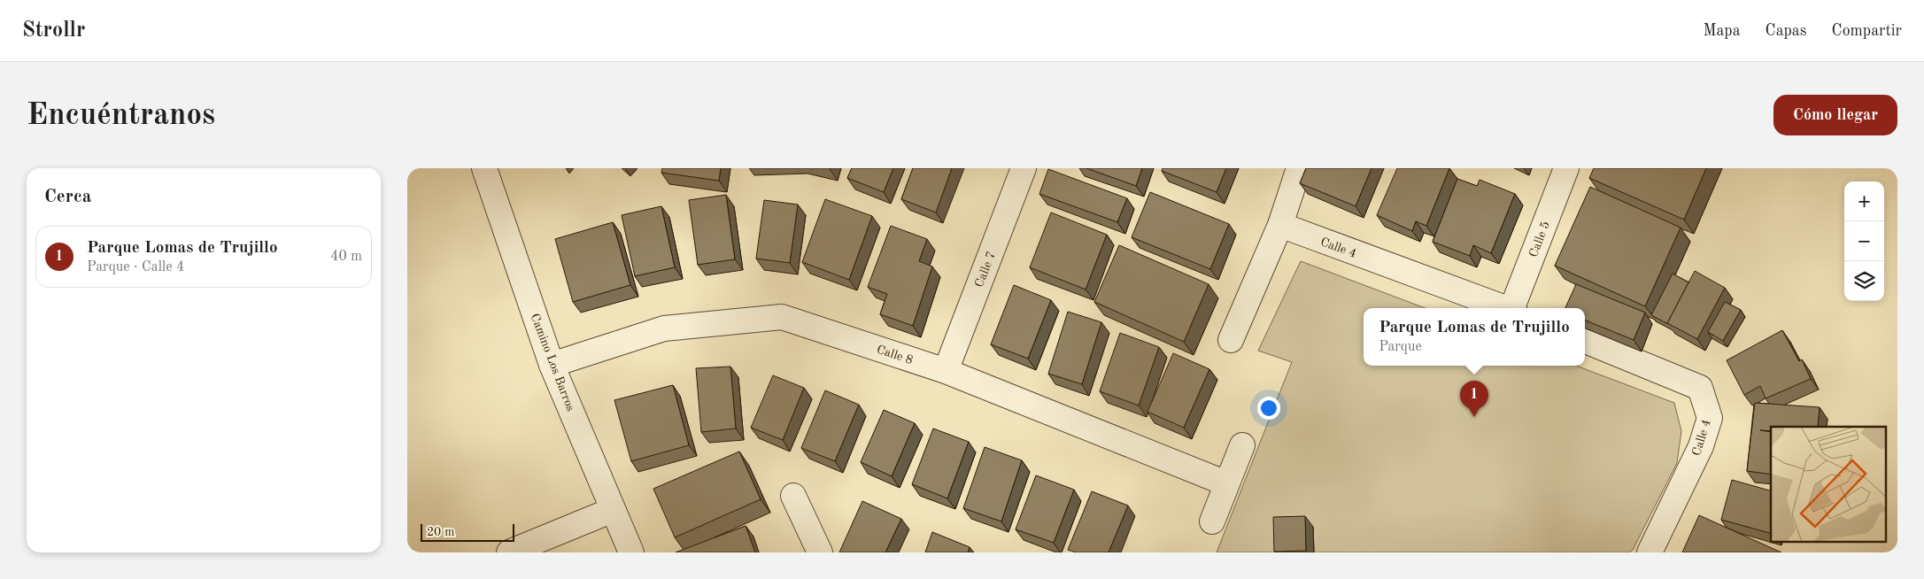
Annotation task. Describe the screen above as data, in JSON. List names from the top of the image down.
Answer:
{
  "streets": {
    "street": [
      "Calle 5",
      "Calle 4",
      "Calle 7",
      "Calle 8",
      "Camino Los Barros"
    ]
  },
  "crossings": [
    ["Calle 7", "Calle 8"],
    ["Calle 8", "Camino Los Barros"]
  ],
  "scale_bar": "20 m",
  "page": {
    "header": "Strollr",
    "nav": ["Mapa", "Capas", "Compartir"],
    "buttons": "Cómo llegar",
    "title": "Encuéntranos",
    "heading": "Cerca",
    "map_buttons": ["+", "−"],
    "list": [
      {
        "mark": "1",
        "name": "Parque Lomas de Trujillo",
        "note": "Parque · Calle 4",
        "value": "40 m"
      }
    ],
    "popup": ["Parque Lomas de Trujillo", "Parque"],
    "pins": "1",
    "scale": "20 m"
  }
}
